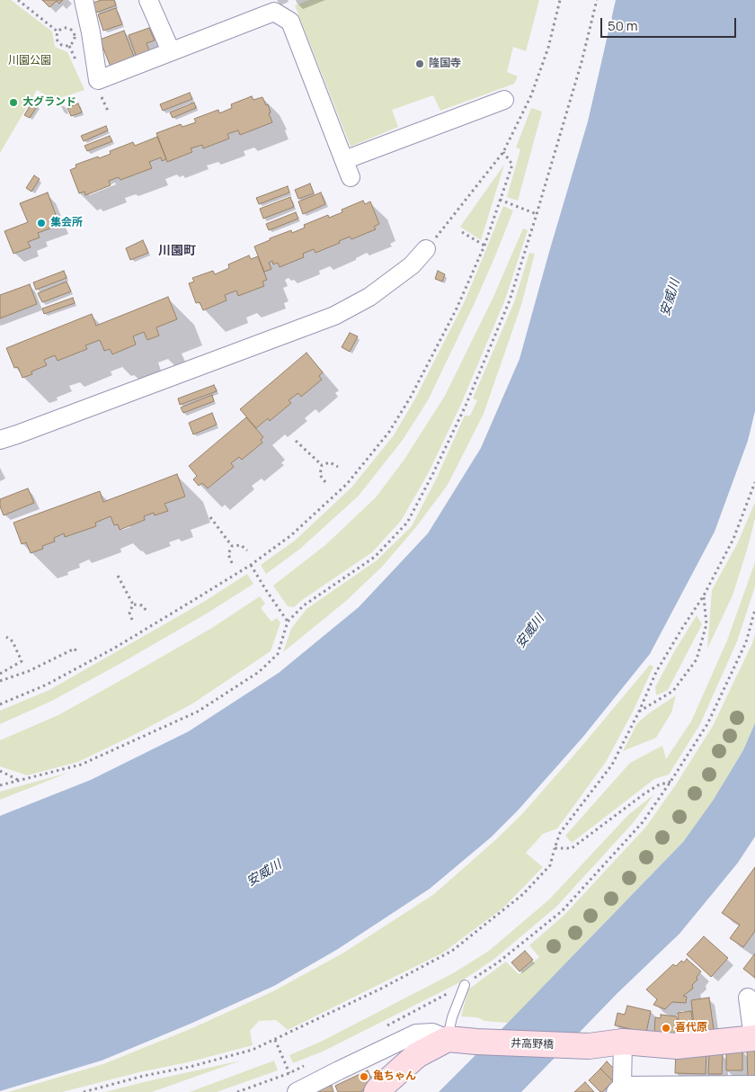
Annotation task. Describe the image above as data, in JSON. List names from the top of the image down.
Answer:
{
  "streets": {
    "street": ["井高野橋"]
  },
  "districts": ["川園町"],
  "water": ["安威川"],
  "parks": ["川園公園"],
  "places": [
    "隆国寺",
    "大グランド",
    "集会所",
    "喜代原",
    "亀ちゃん"
  ],
  "scale_bar": "50 m"
}
